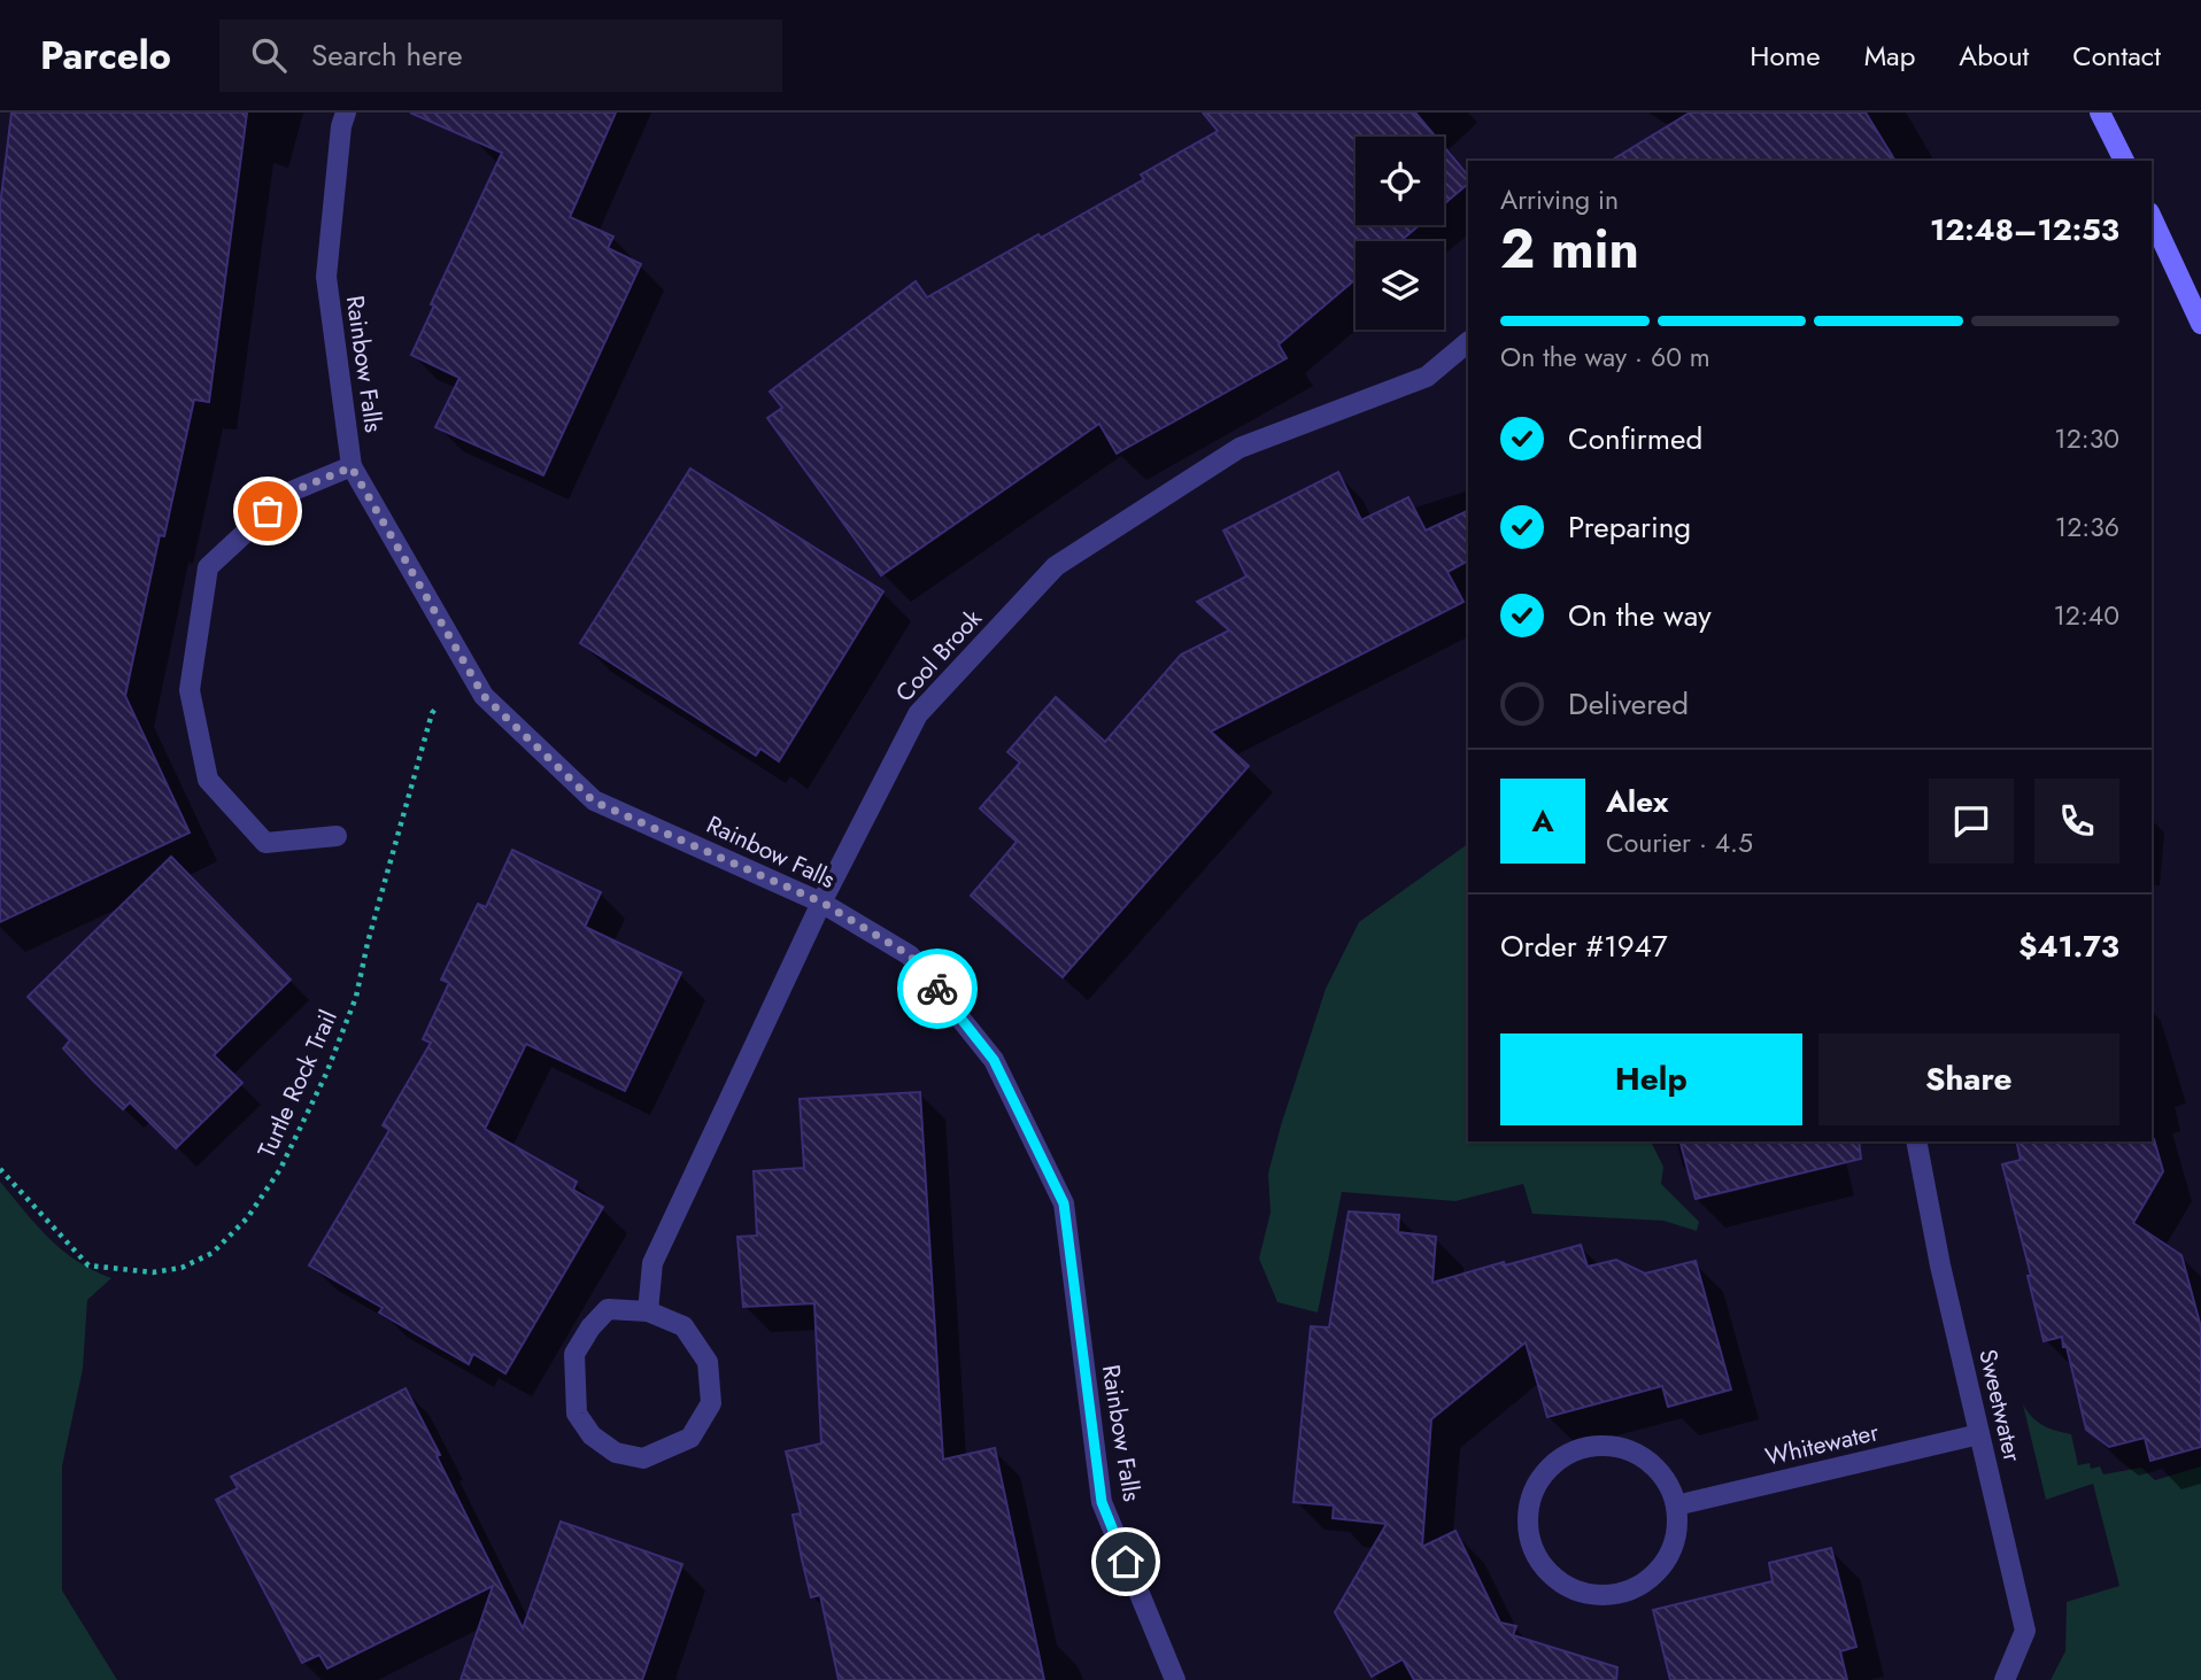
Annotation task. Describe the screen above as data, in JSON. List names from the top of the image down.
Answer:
{
  "streets": {
    "street": [
      "Rainbow Falls",
      "Cool Brook",
      "Sweetwater",
      "Whitewater"
    ],
    "path": ["Turtle Rock Trail"]
  },
  "crossings": [
    ["Rainbow Falls", "Cool Brook"],
    ["Rainbow Falls", "Turtle Rock Trail"],
    ["Sweetwater", "Whitewater"]
  ],
  "page": {
    "header": "Parcelo",
    "search": "Search here",
    "nav": [
      "Home",
      "Map",
      "About",
      "Contact"
    ],
    "heading": ["2 min", "Arriving in", "12:48–12:53"],
    "panel": [
      "Alex",
      "Courier · 4.5",
      "Order #1947",
      "$41.73"
    ],
    "bar": "On the way · 60 m",
    "list": [
      ["Confirmed", "12:30"],
      ["Preparing", "12:36"],
      ["On the way", "12:40"],
      "Delivered"
    ],
    "round": "A",
    "buttons": ["Help", "Share"]
  }
}
